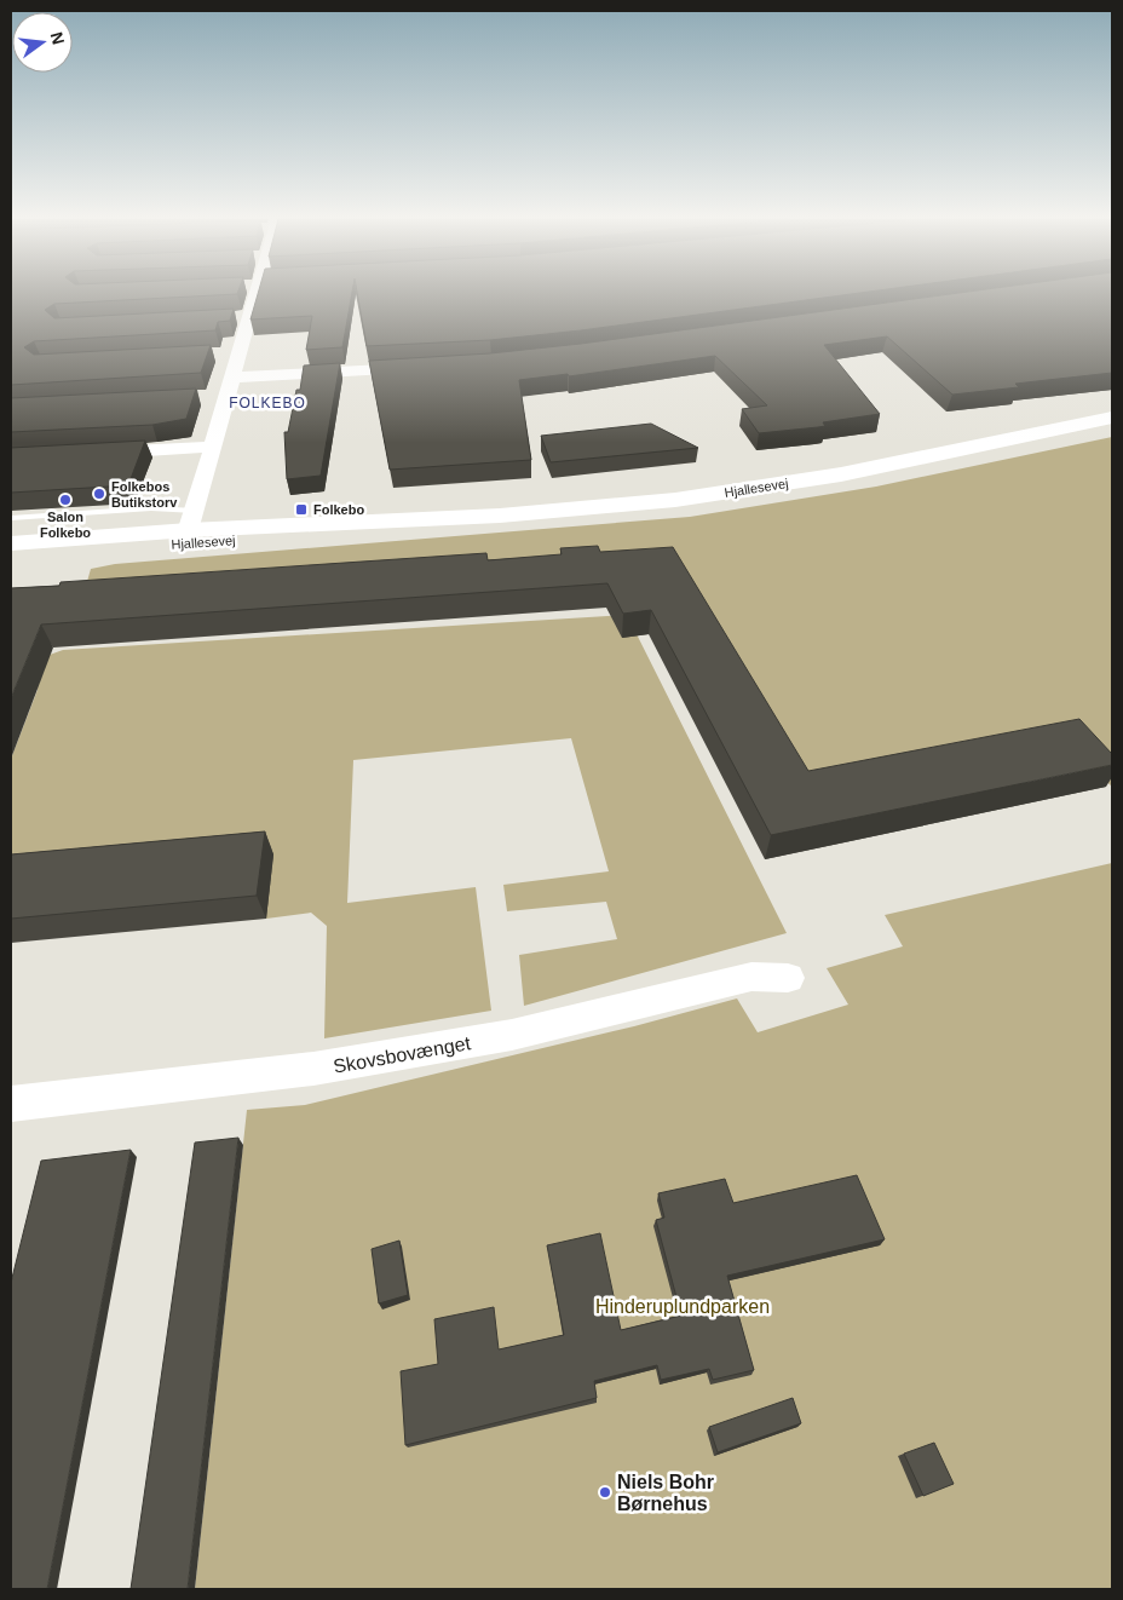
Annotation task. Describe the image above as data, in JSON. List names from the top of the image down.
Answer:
{
  "streets": {
    "main road": ["Hjallesevej"],
    "street": ["Skovsbovænget"]
  },
  "districts": ["FOLKEBO"],
  "parks": ["Hinderuplundparken"],
  "places": {
    "other": ["Folkebos Butikstorv", "Salon Folkebo", "Niels Bohr Børnehus"],
    "transit": ["Folkebo"]
  },
  "north": "right"
}
